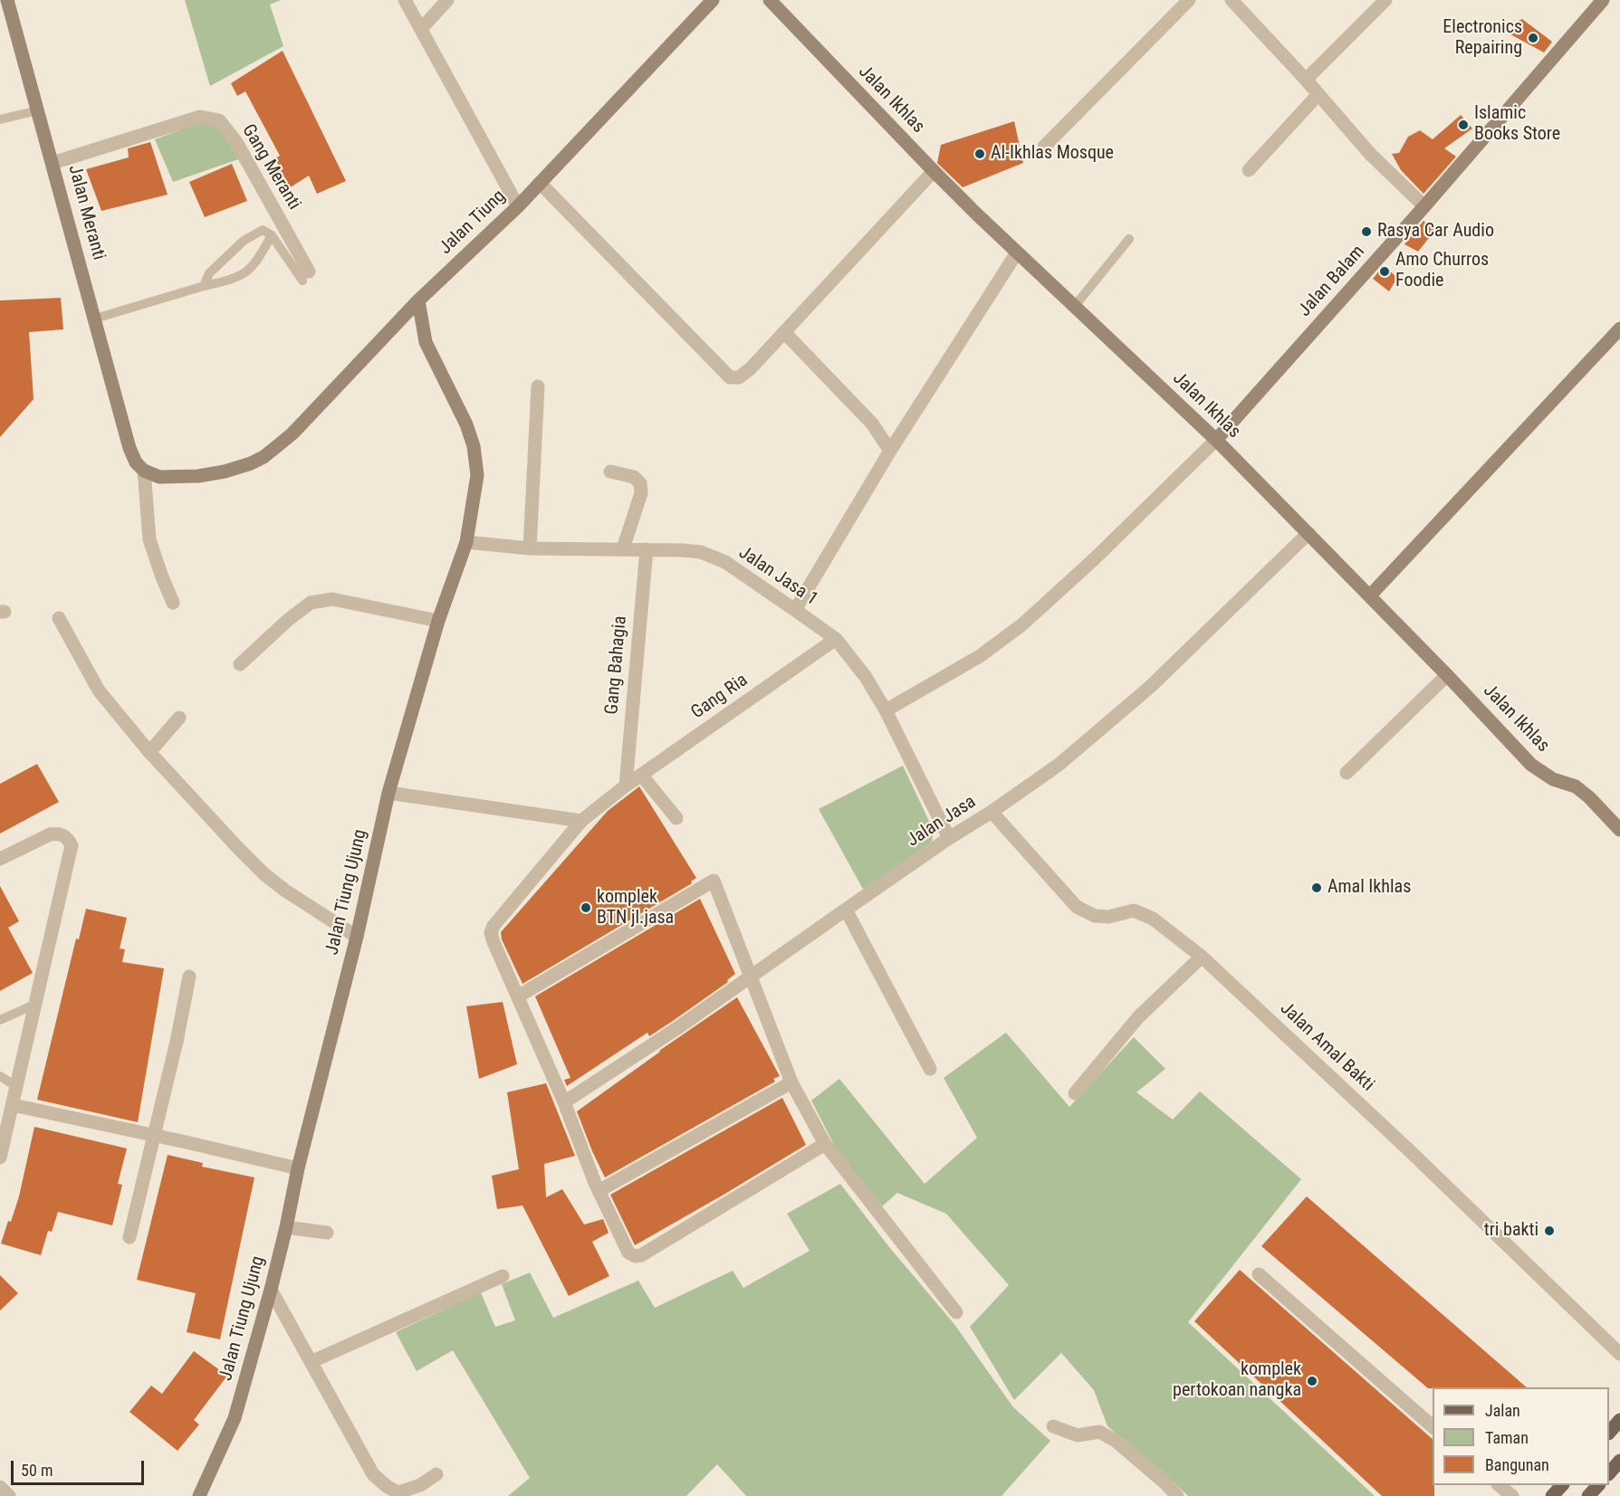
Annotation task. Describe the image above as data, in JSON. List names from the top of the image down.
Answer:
{
  "streets": {
    "street": [
      "Jalan Ikhlas",
      "Gang Meranti",
      "Jalan Meranti",
      "Jalan Tiung",
      "Jalan Balam",
      "Jalan Jasa 1",
      "Gang Bahagia",
      "Gang Ria",
      "Jalan Jasa",
      "Jalan Tiung Ujung",
      "Jalan Amal Bakti"
    ]
  },
  "crossings": [
    ["Jalan Ikhlas", "Jalan Balam"],
    ["Jalan Ikhlas", "Jalan Jasa"],
    ["Gang Meranti", "Jalan Meranti"],
    ["Jalan Meranti", "Jalan Tiung"],
    ["Jalan Tiung", "Jalan Tiung Ujung"],
    ["Jalan Jasa 1", "Gang Bahagia"],
    ["Jalan Jasa 1", "Gang Ria"],
    ["Jalan Jasa 1", "Jalan Jasa"],
    ["Jalan Jasa 1", "Jalan Tiung Ujung"],
    ["Gang Bahagia", "Gang Ria"],
    ["Jalan Jasa", "Jalan Amal Bakti"]
  ],
  "places": [
    "Electronics Repairing",
    "Islamic Books Store",
    "Al-Ikhlas Mosque",
    "Rasya Car Audio",
    "Amo Churros Foodie",
    "Amal Ikhlas",
    "komplek BTN jl.jasa",
    "tri bakti",
    "komplek pertokoan nangka"
  ],
  "legend": ["Jalan", "Taman", "Bangunan"],
  "scale_bar": "50 m"
}
